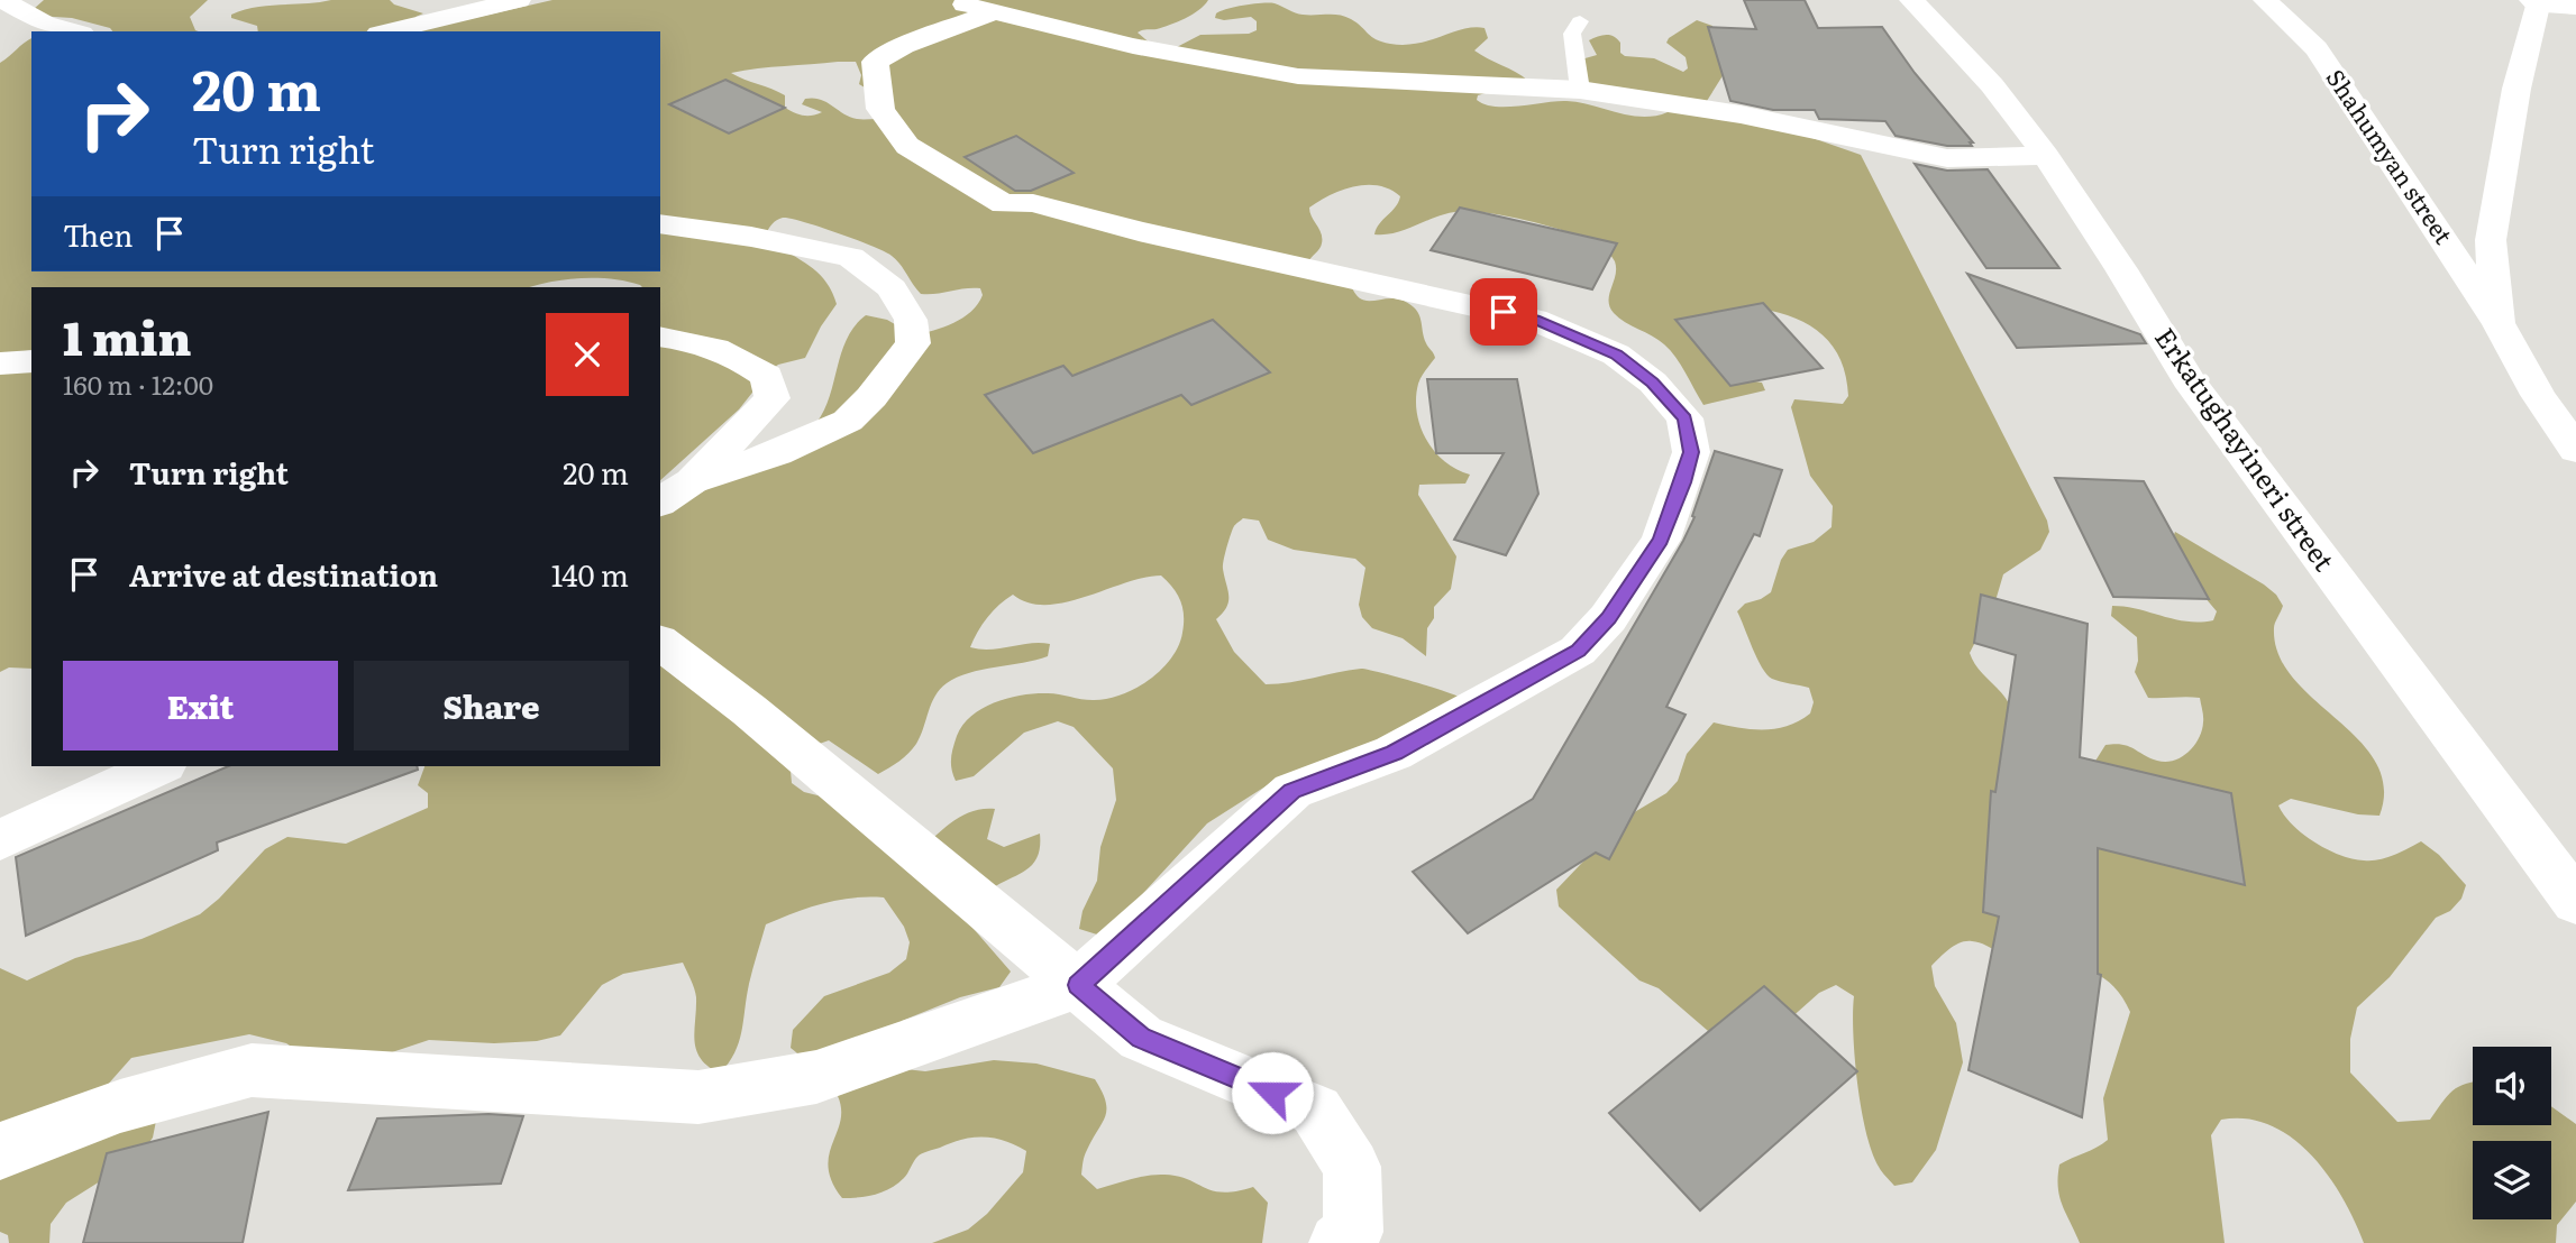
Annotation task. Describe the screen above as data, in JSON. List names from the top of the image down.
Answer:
{
  "streets": {
    "street": ["Shahumyan street", "Erkatughayineri street"]
  },
  "page": {
    "turn": ["20 m", "Turn right"],
    "then": "Then",
    "heading": ["1 min", "160 m · 12:00"],
    "list": [
      {
        "name": "Turn right",
        "value": "20 m"
      },
      {
        "name": "Arrive at destination",
        "value": "140 m"
      }
    ],
    "buttons": ["Exit", "Share"]
  }
}
